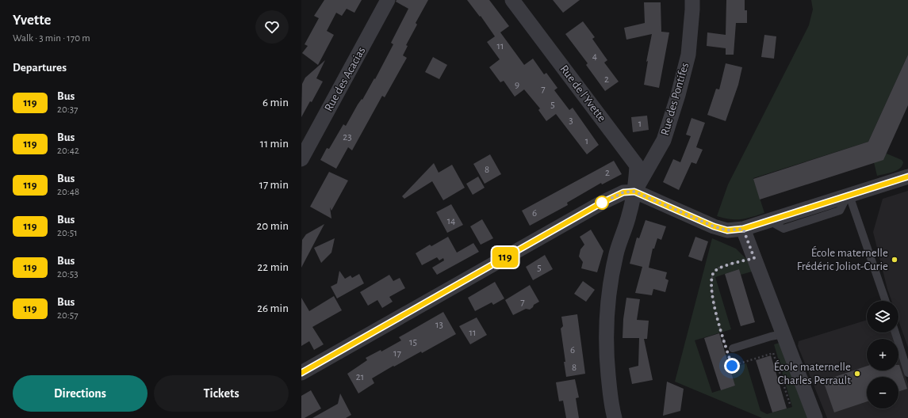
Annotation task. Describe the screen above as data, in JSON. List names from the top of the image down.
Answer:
{
  "streets": {
    "street": ["Rue des Acacias", "Rue de l'Yvette", "Rue des Pontifes"]
  },
  "crossings": [
    ["Rue de l'Yvette", "Rue des Pontifes"]
  ],
  "places": ["École maternelle Frédéric Joliot-Curie", "École maternelle Charles Perrault"],
  "lines": ["bus line 119"],
  "house_numbers": [
    "11",
    "4",
    "2",
    "9",
    "7",
    "5",
    "3",
    "1",
    "23",
    "1",
    "8",
    "2",
    "6",
    "14",
    "5",
    "7",
    "13",
    "11",
    "15",
    "6",
    "17",
    "8",
    "21"
  ],
  "page": {
    "heading": [
      ["Yvette", "Walk · 3 min · 170 m"],
      "Departures"
    ],
    "on_map": "119",
    "list": [
      {
        "mark": "119",
        "name": "Bus",
        "note": "20:37",
        "value": "6 min"
      },
      {
        "mark": "119",
        "name": "Bus",
        "note": "20:42",
        "value": "11 min"
      },
      {
        "mark": "119",
        "name": "Bus",
        "note": "20:48",
        "value": "17 min"
      },
      {
        "mark": "119",
        "name": "Bus",
        "note": "20:51",
        "value": "20 min"
      },
      {
        "mark": "119",
        "name": "Bus",
        "note": "20:53",
        "value": "22 min"
      },
      {
        "mark": "119",
        "name": "Bus",
        "note": "20:57",
        "value": "26 min"
      }
    ],
    "map_buttons": ["+", "−"],
    "buttons": ["Directions", "Tickets"]
  }
}
